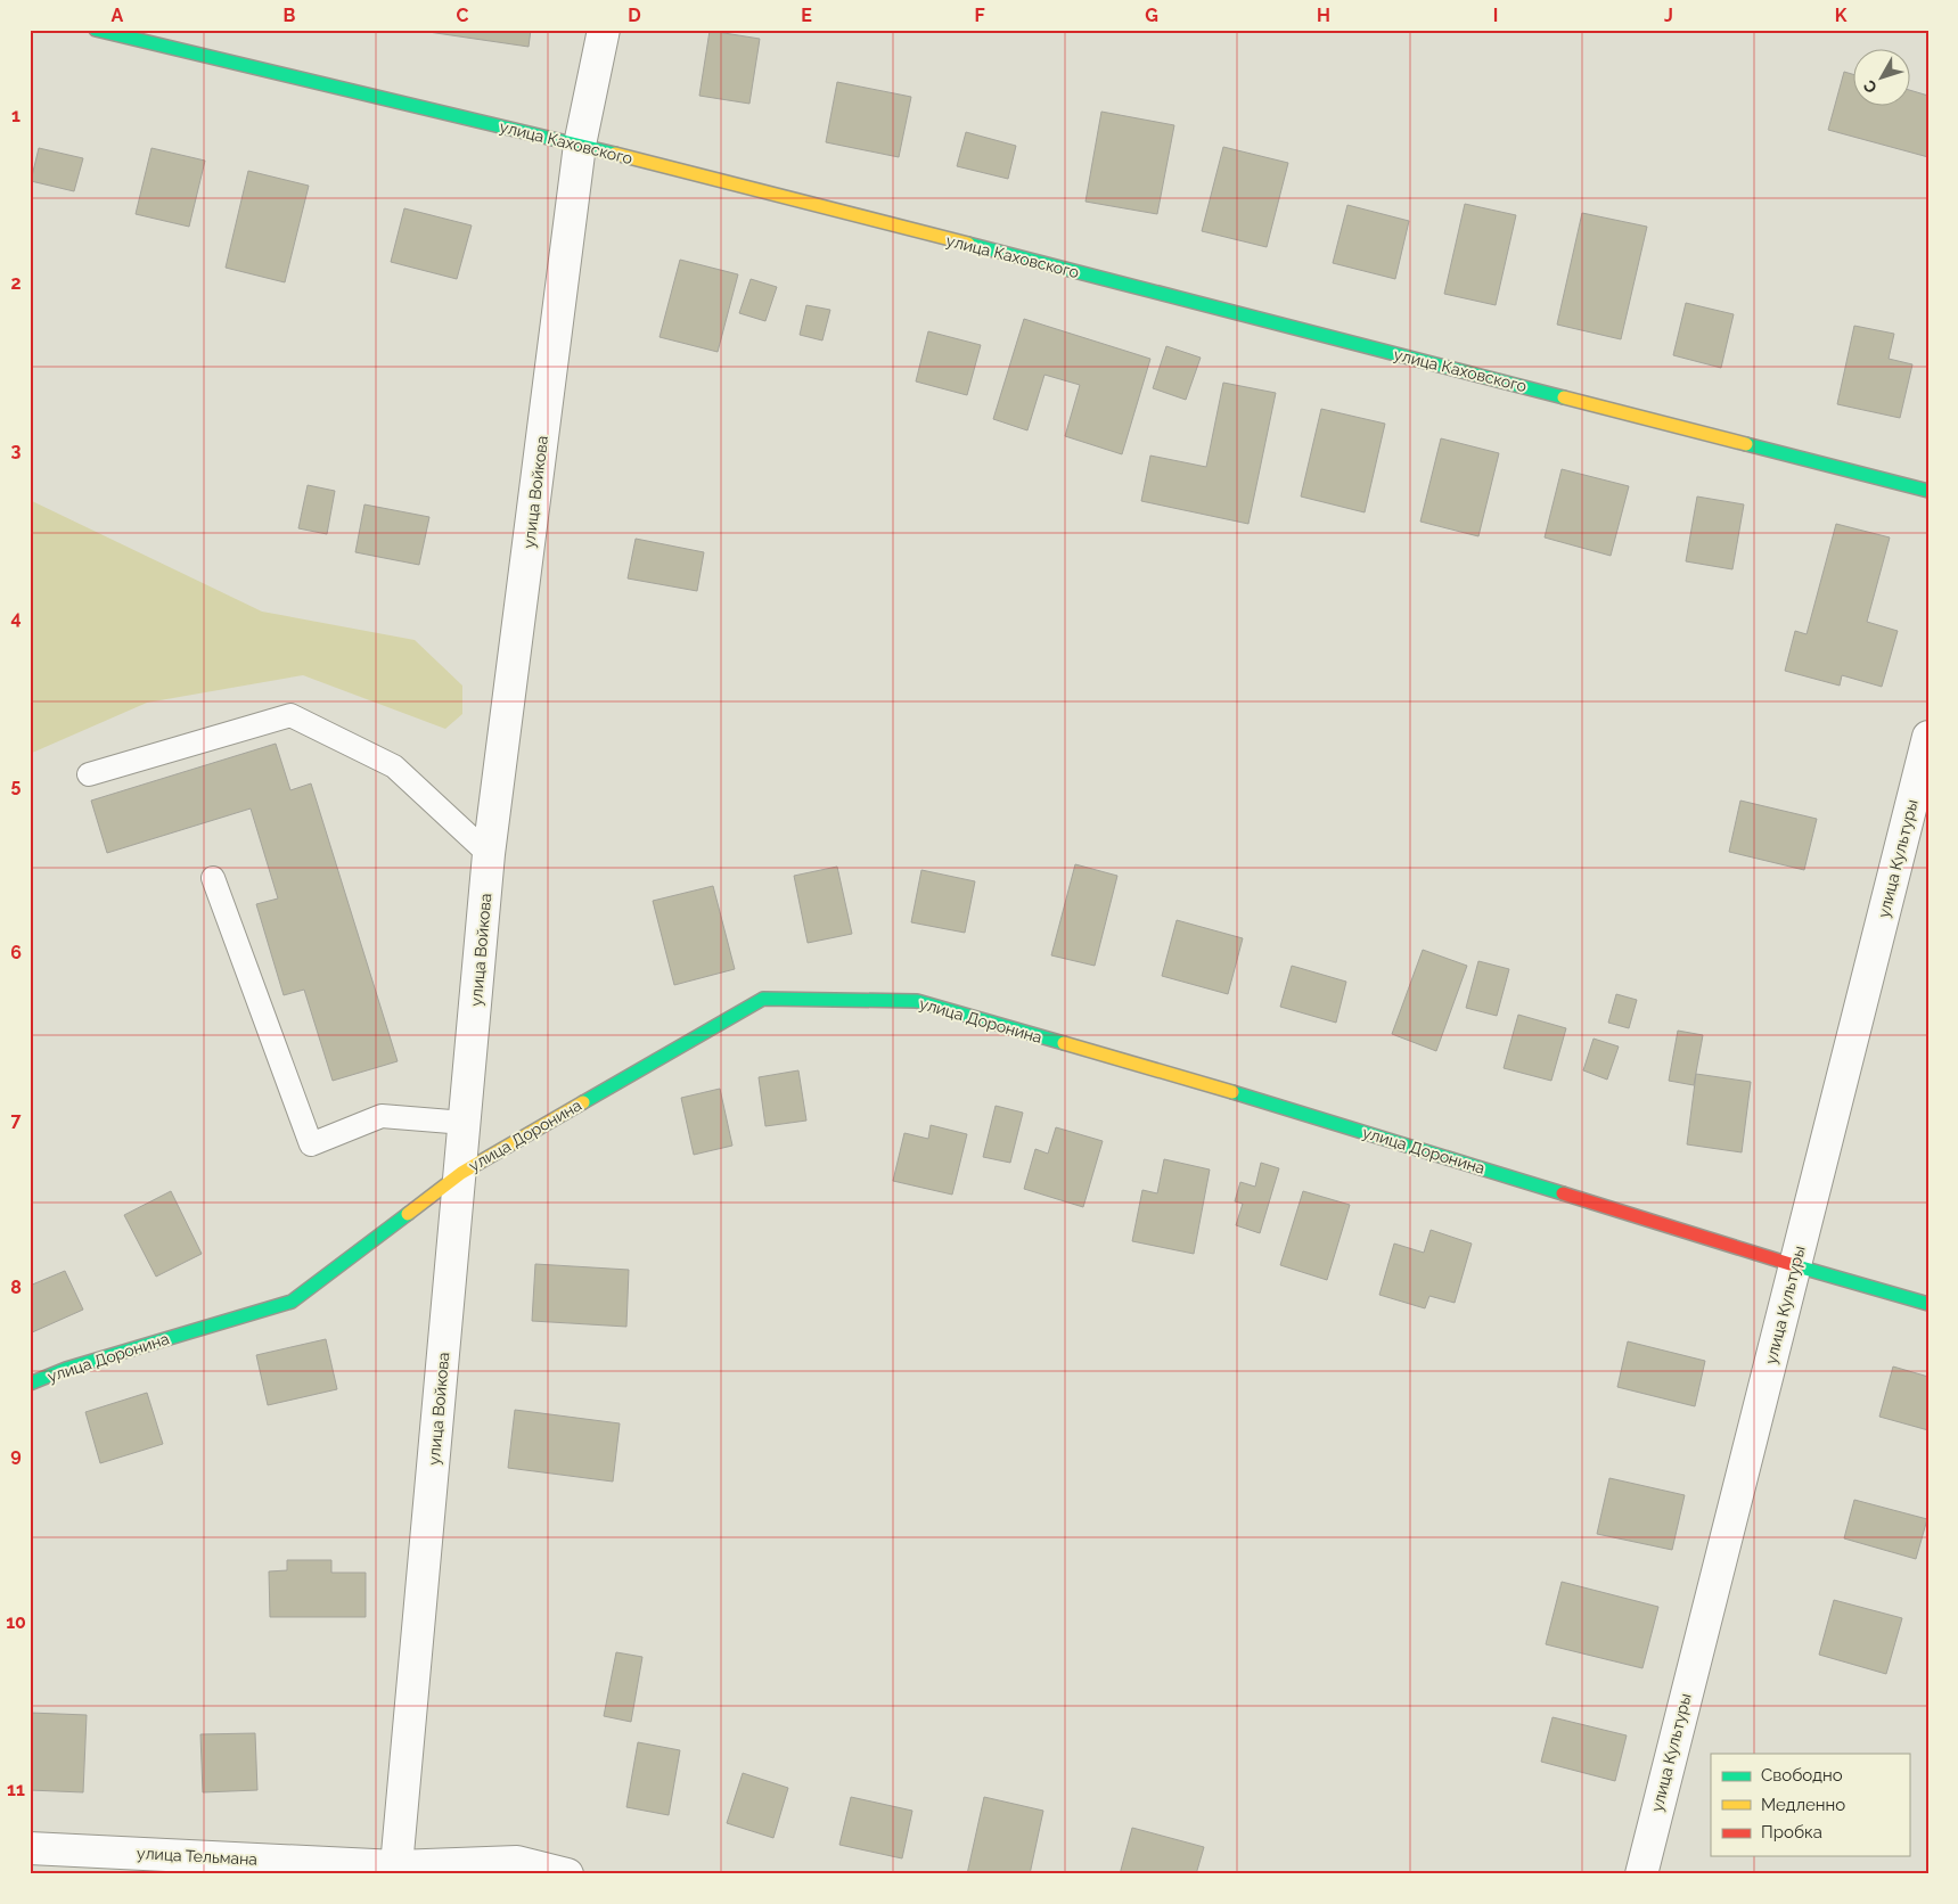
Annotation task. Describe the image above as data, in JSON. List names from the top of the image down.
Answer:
{
  "streets": {
    "street": [
      "улица Каховского",
      "улица Войкова",
      "улица Культуры",
      "улица Доронина",
      "улица Тельмана"
    ]
  },
  "crossings": [
    ["улица Каховского", "улица Войкова"],
    ["улица Войкова", "улица Доронина"],
    ["улица Войкова", "улица Тельмана"],
    ["улица Культуры", "улица Доронина"]
  ],
  "legend": ["Свободно", "Медленно", "Пробка"],
  "north": "bottom left",
  "grid": {
    "columns": [
      "A",
      "B",
      "C",
      "D",
      "E",
      "F",
      "G",
      "H",
      "I",
      "J",
      "K"
    ],
    "rows": [
      "1",
      "2",
      "3",
      "4",
      "5",
      "6",
      "7",
      "8",
      "9",
      "10",
      "11"
    ]
  }
}
